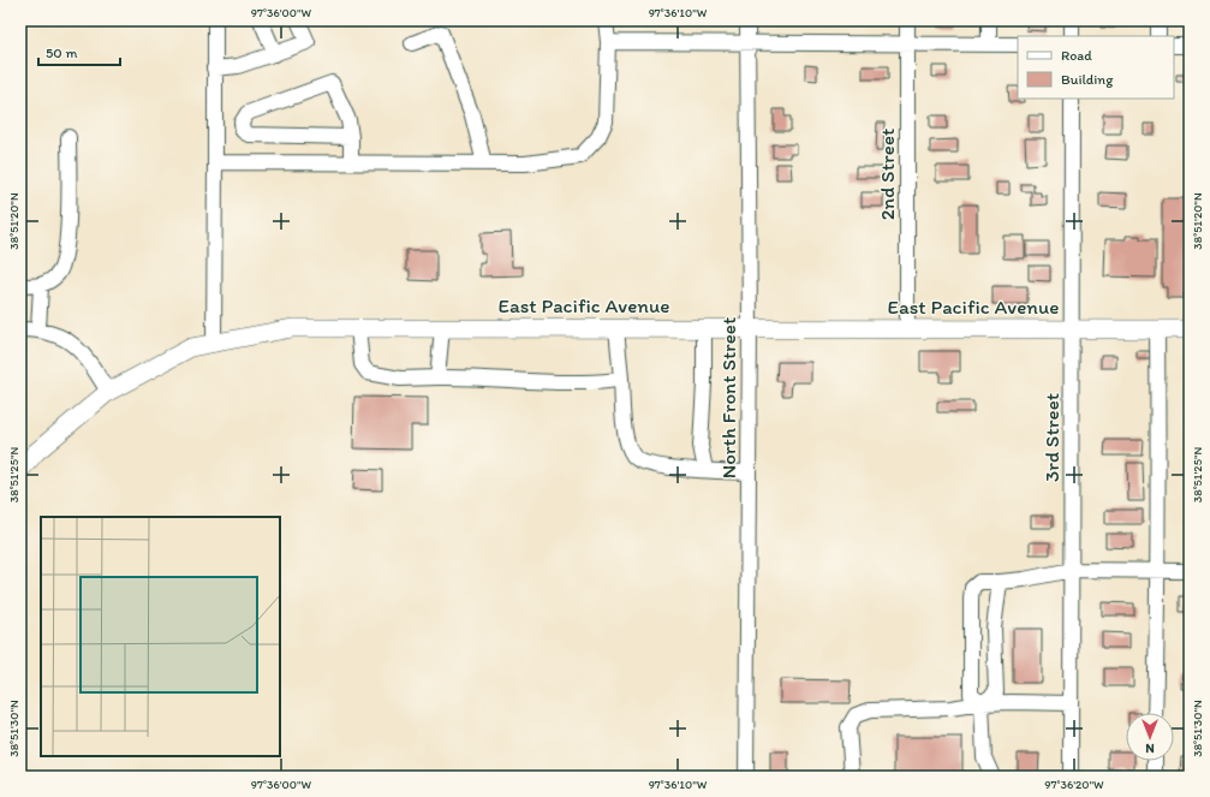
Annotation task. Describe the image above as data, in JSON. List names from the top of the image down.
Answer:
{
  "streets": {
    "main road": ["East Pacific Avenue"],
    "street": ["2nd Street", "North Front Street", "3rd Street"]
  },
  "crossings": [
    ["2nd Street", "East Pacific Avenue"],
    ["East Pacific Avenue", "North Front Street"],
    ["East Pacific Avenue", "3rd Street"]
  ],
  "legend": ["Road", "Building"],
  "scale_bar": "50 m",
  "north": "bottom",
  "coordinates": [
    "97°36'00\"W",
    "97°36'10\"W",
    "38°51'20\"N",
    "38°51'25\"N",
    "38°51'30\"N",
    "97°36'20\"W"
  ]
}
